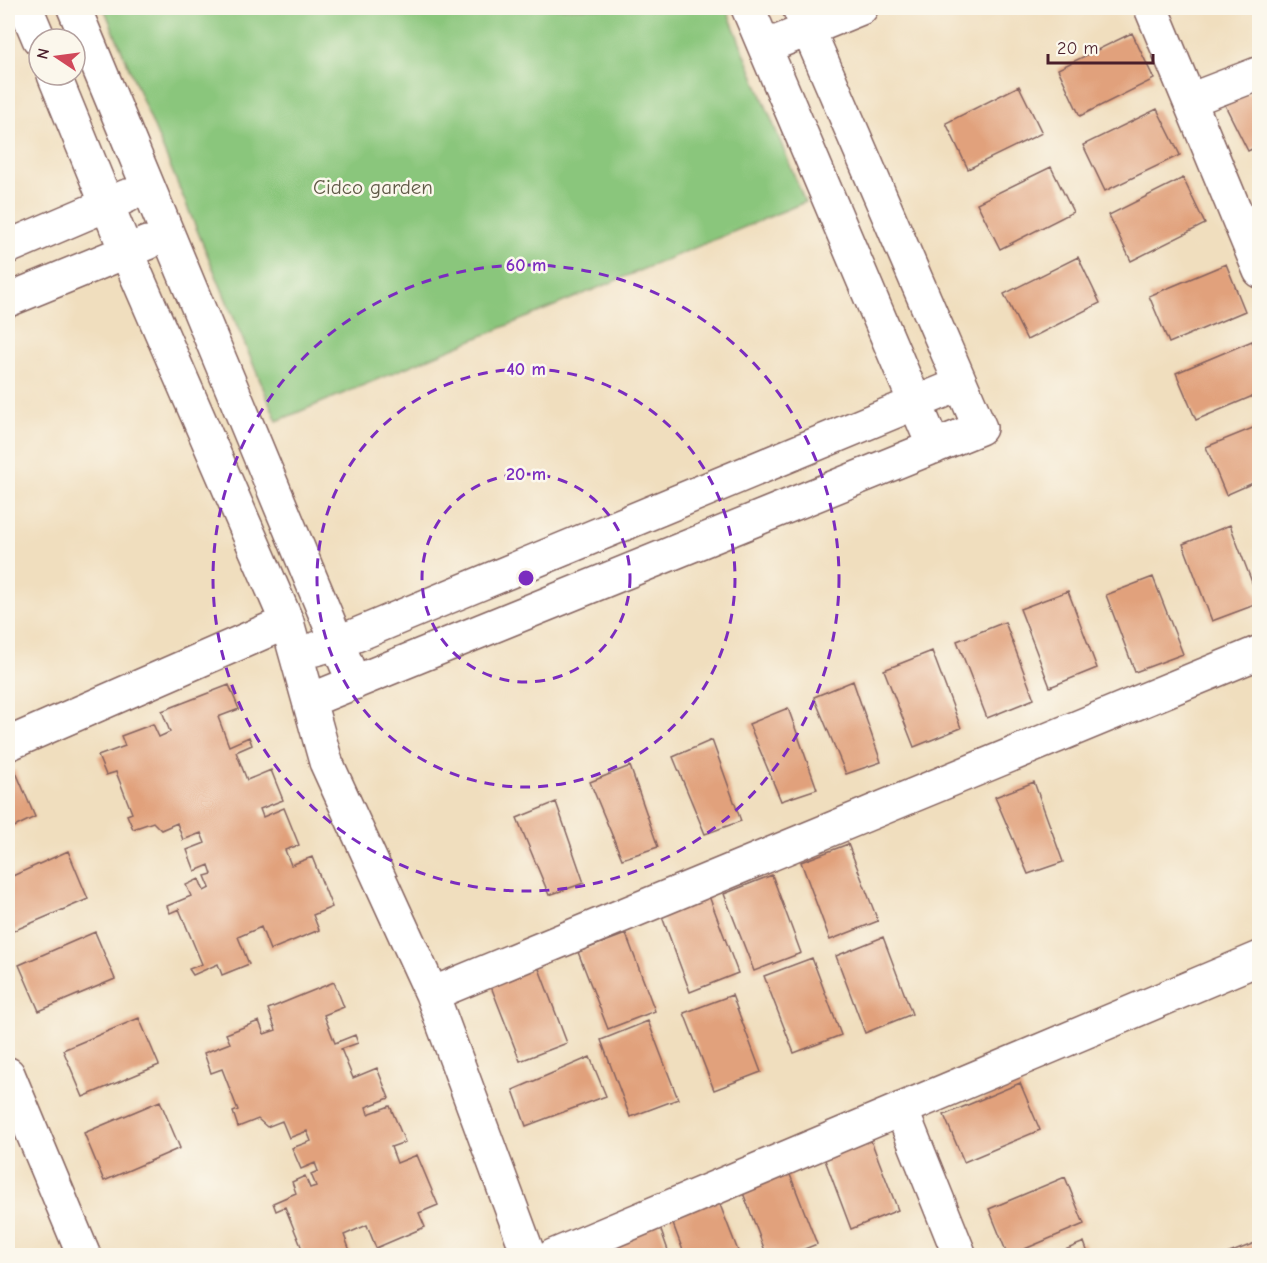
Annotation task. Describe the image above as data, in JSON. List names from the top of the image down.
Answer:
{
  "parks": ["Cidco garden"],
  "scale_bar": "20 m",
  "north": "left",
  "rings": ["60 m", "40 m", "20 m"]
}
